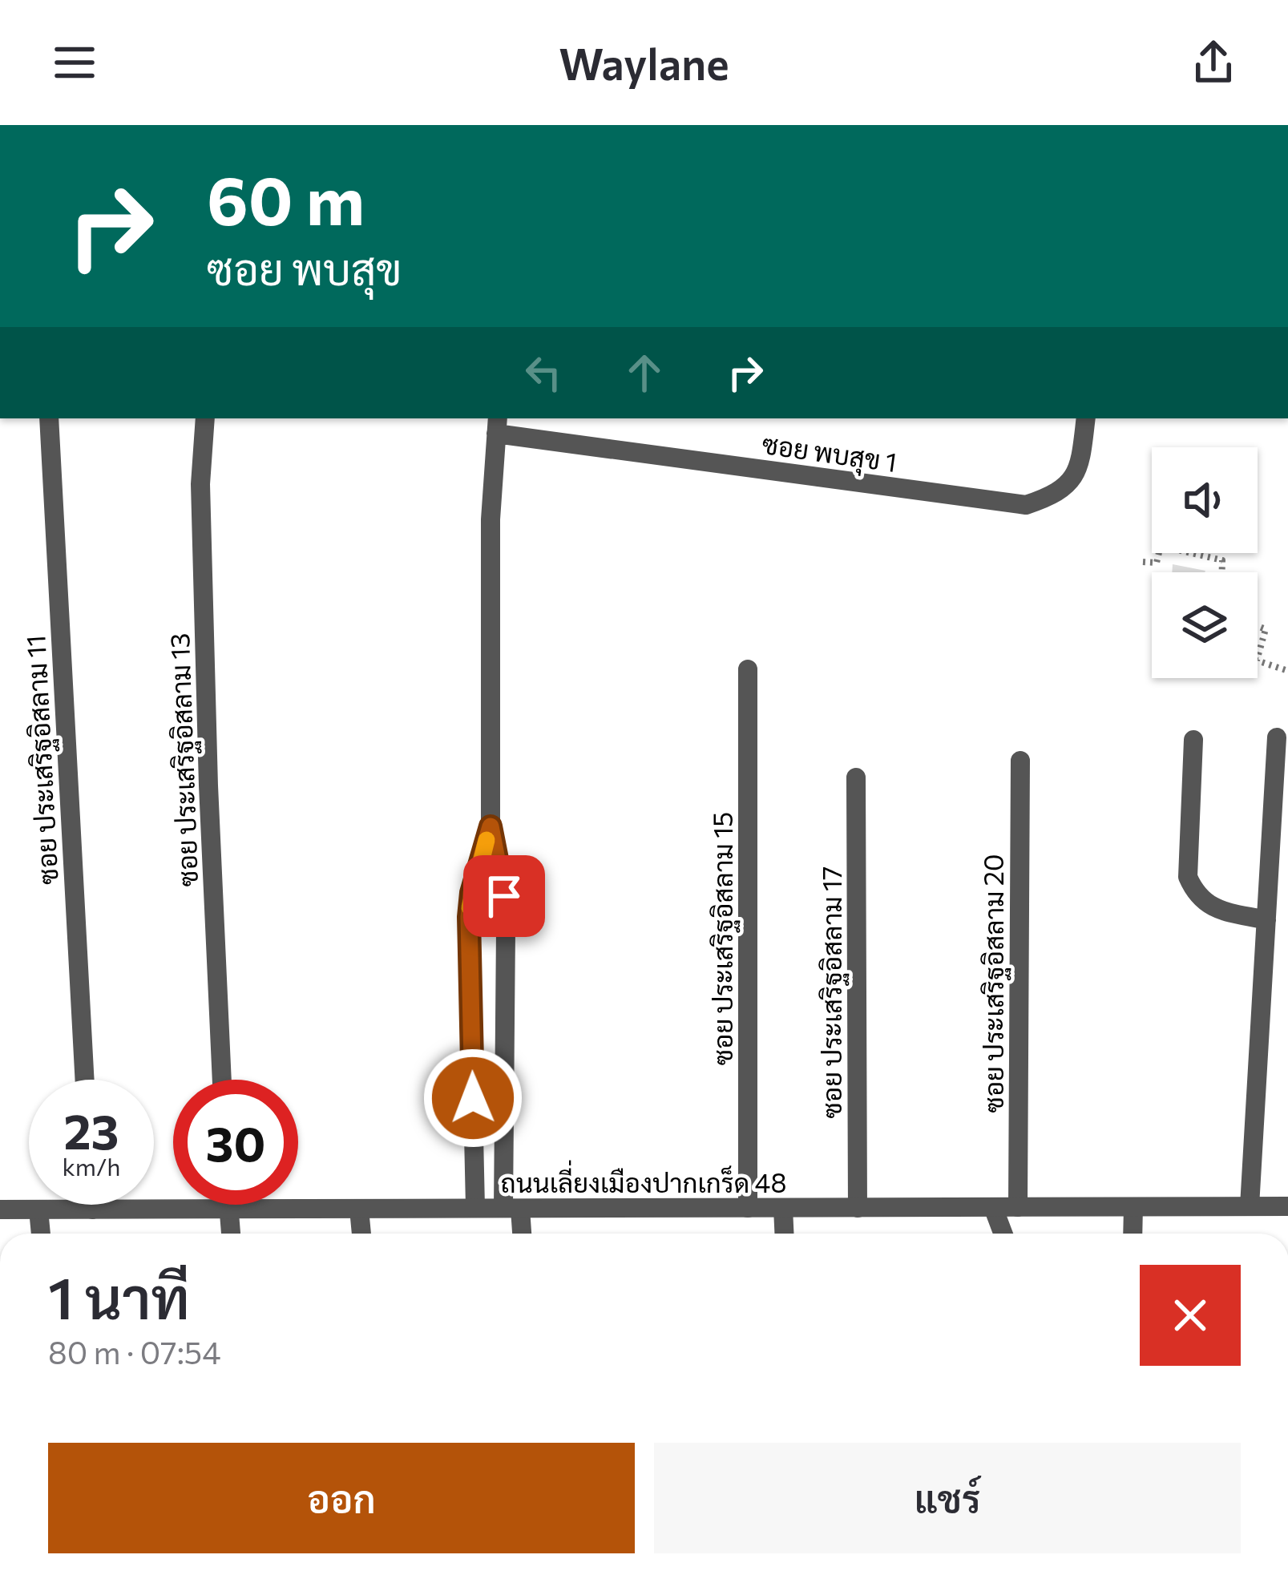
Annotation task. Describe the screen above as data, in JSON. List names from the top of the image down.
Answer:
{
  "streets": {
    "street": [
      "ซอย พบสุข 1",
      "ซอย ประเสริฐอิสลาม 11",
      "ซอย ประเสริฐอิสลาม 13",
      "ซอย ประเสริฐอิสลาม 15",
      "ซอย ประเสริฐอิสลาม 20",
      "ซอย ประเสริฐอิสลาม 17",
      "ถนนเลี่ยงเมืองปากเกร็ด 48"
    ]
  },
  "crossings": [
    ["ซอย ประเสริฐอิสลาม 15", "ถนนเลี่ยงเมืองปากเกร็ด 48"],
    ["ซอย ประเสริฐอิสลาม 20", "ถนนเลี่ยงเมืองปากเกร็ด 48"],
    ["ซอย ประเสริฐอิสลาม 17", "ถนนเลี่ยงเมืองปากเกร็ด 48"]
  ],
  "page": {
    "header": "Waylane",
    "turn": ["60 m", "ซอย พบสุข"],
    "speed": "23 km/h",
    "limit": "30",
    "heading": ["1 นาที", "80 m · 07:54"],
    "buttons": ["ออก", "แชร์"]
  }
}
